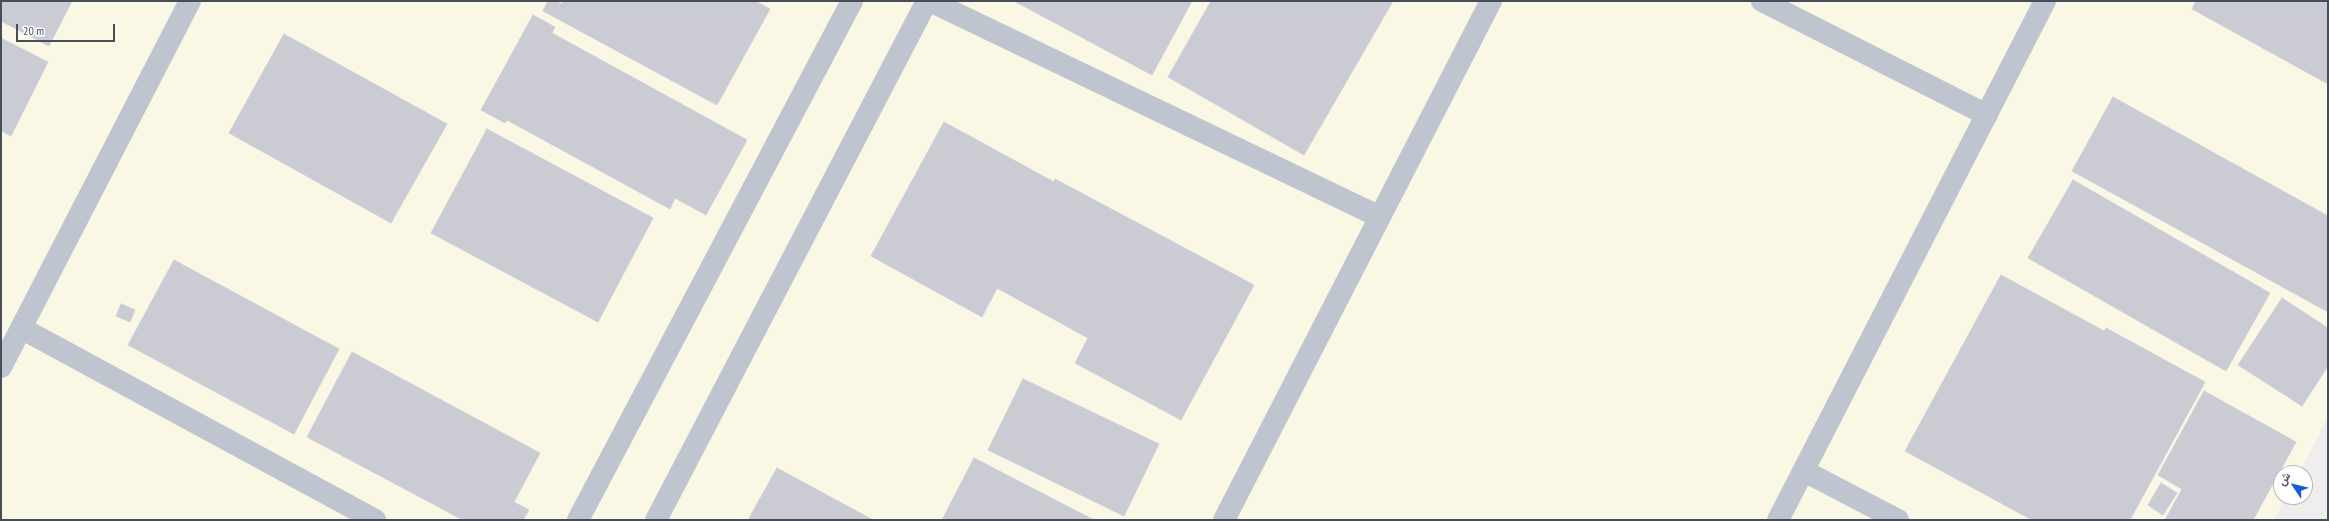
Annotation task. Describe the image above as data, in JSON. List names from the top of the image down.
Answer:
{
  "scale_bar": "20 m",
  "north": "top left"
}
